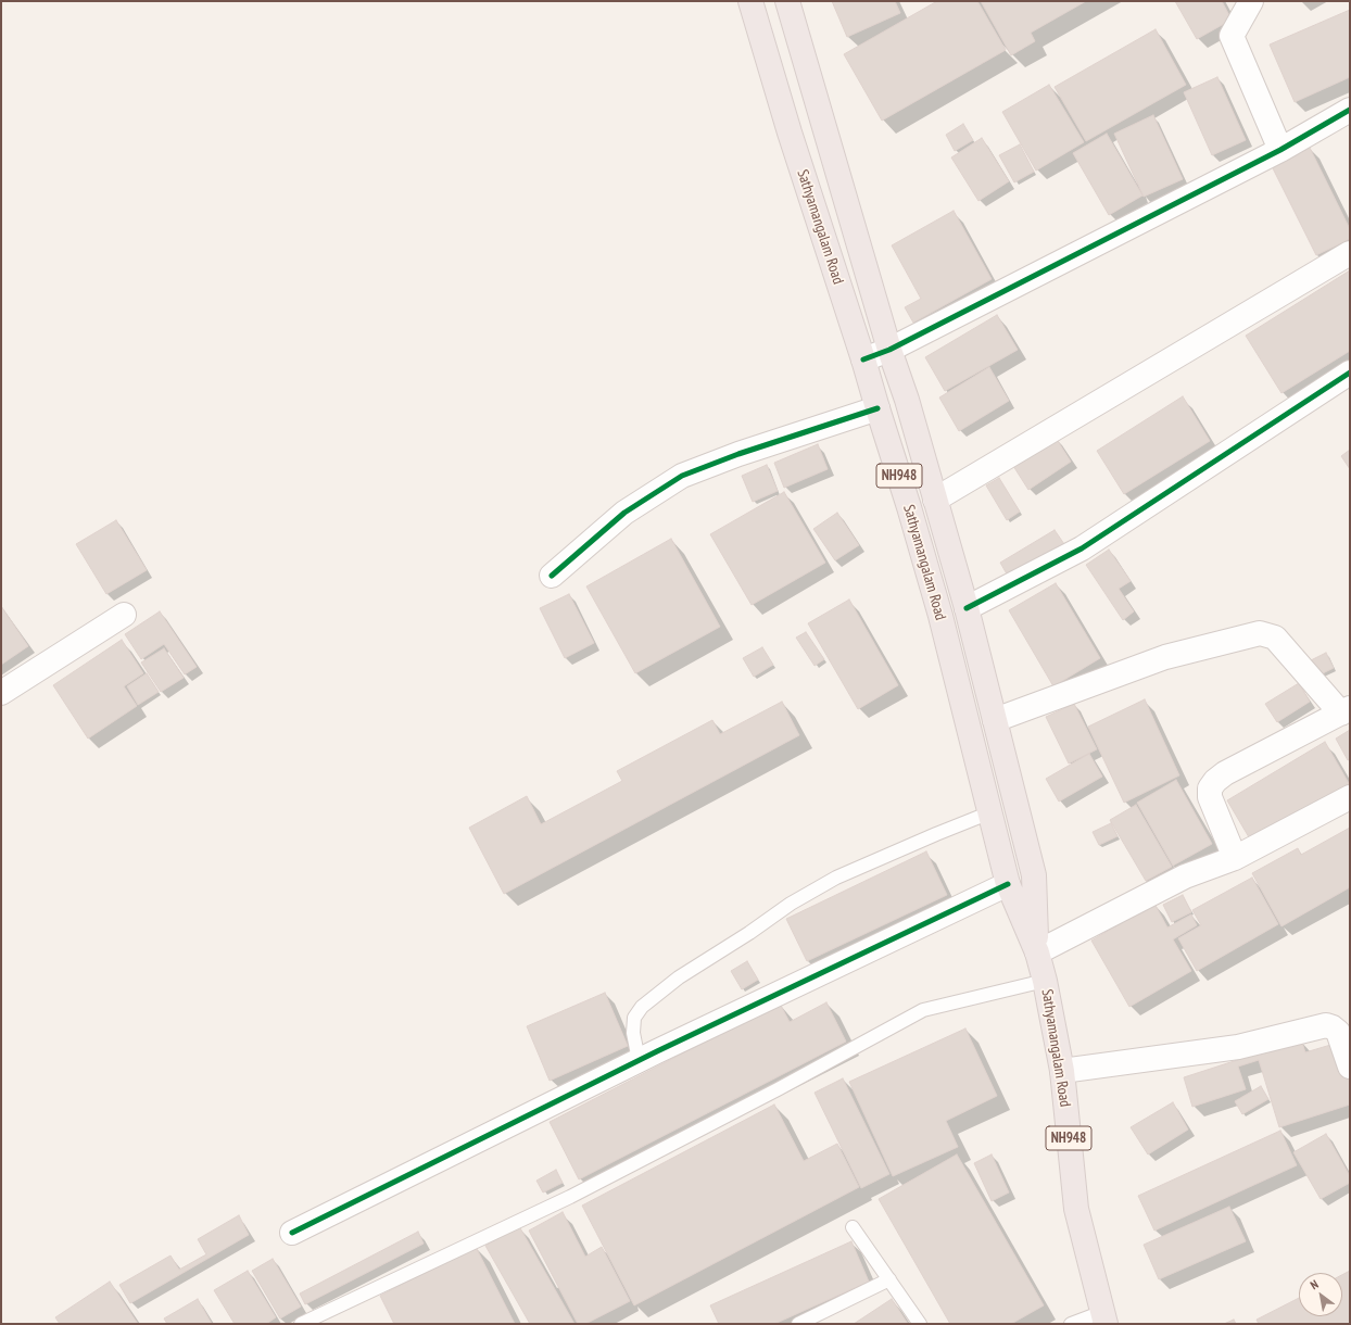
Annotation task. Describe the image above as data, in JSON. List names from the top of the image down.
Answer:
{
  "streets": {
    "highway": ["Sathyamangalam Road", "NH948"]
  },
  "north": "top left"
}
